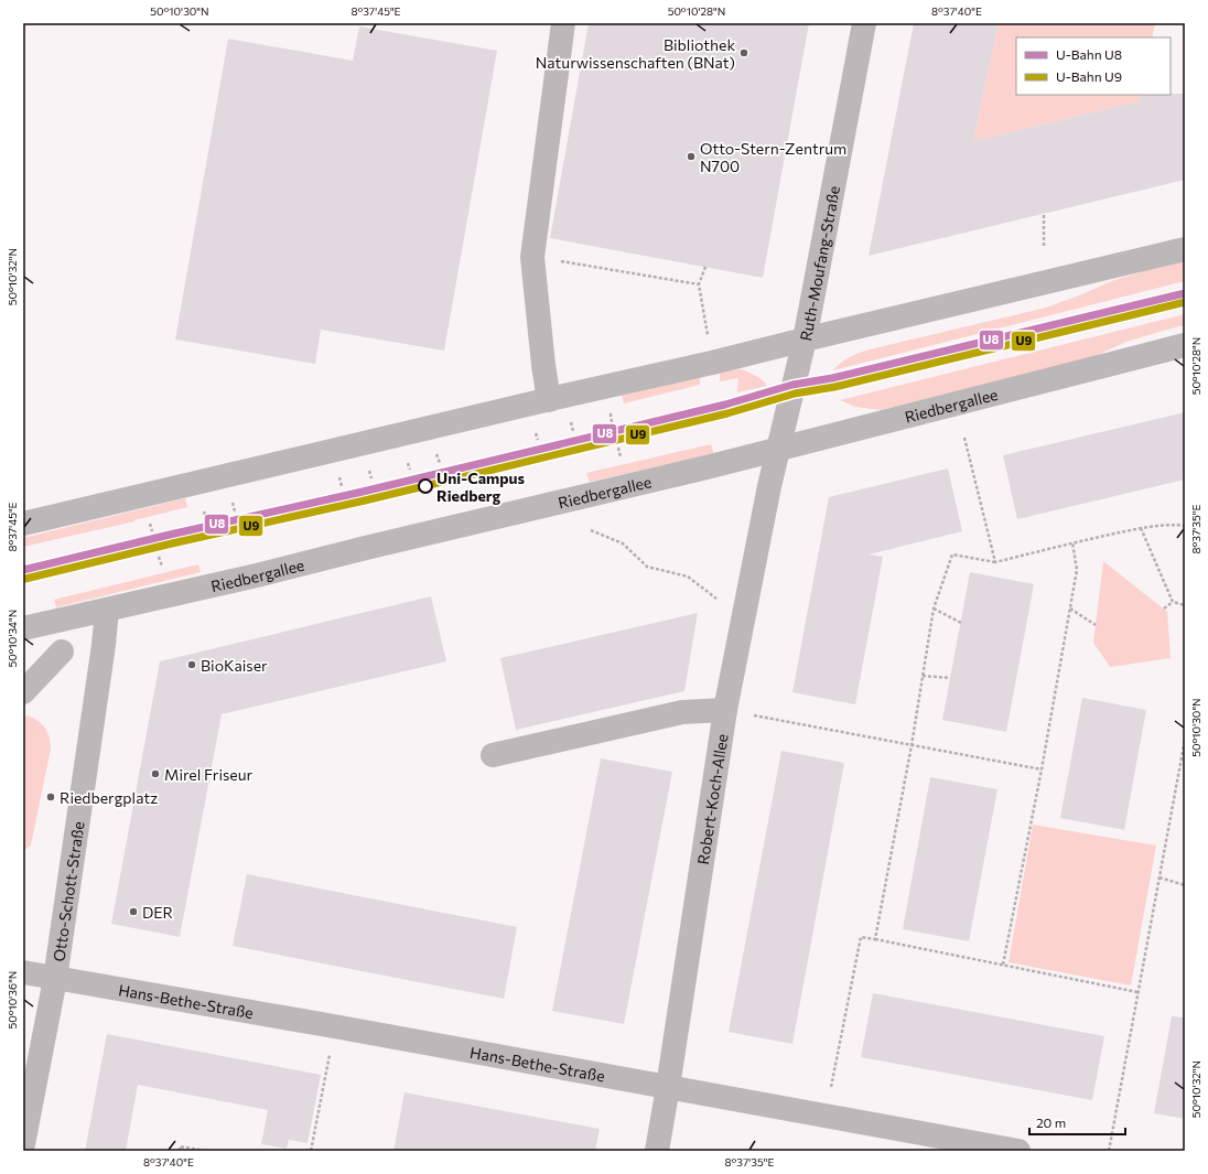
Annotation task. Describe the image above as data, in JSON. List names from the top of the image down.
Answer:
{
  "streets": {
    "street": [
      "Ruth-Moufang-Straße",
      "Riedbergallee",
      "Robert-Koch-Allee",
      "Otto-Schott-Straße",
      "Hans-Bethe-Straße"
    ]
  },
  "crossings": [
    ["Ruth-Moufang-Straße", "Riedbergallee"],
    ["Ruth-Moufang-Straße", "Robert-Koch-Allee"],
    ["Riedbergallee", "Robert-Koch-Allee"],
    ["Riedbergallee", "Otto-Schott-Straße"],
    ["Robert-Koch-Allee", "Hans-Bethe-Straße"],
    ["Otto-Schott-Straße", "Hans-Bethe-Straße"]
  ],
  "places": [
    "Bibliothek Naturwissenschaften (BNat)",
    "Otto-Stern-Zentrum N700",
    "Uni-Campus Riedberg",
    "BioKaiser",
    "Mirel Friseur",
    "Riedbergplatz",
    "DER"
  ],
  "lines": ["metro line U8", "metro line U9"],
  "legend": ["U-Bahn U8", "U-Bahn U9"],
  "scale_bar": "20 m",
  "coordinates": [
    "50°10'30\"N",
    "8°37'45\"E",
    "50°10'28\"N",
    "8°37'40\"E",
    "50°10'32\"N",
    "8°37'35\"E",
    "50°10'34\"N",
    "50°10'36\"N"
  ]
}
